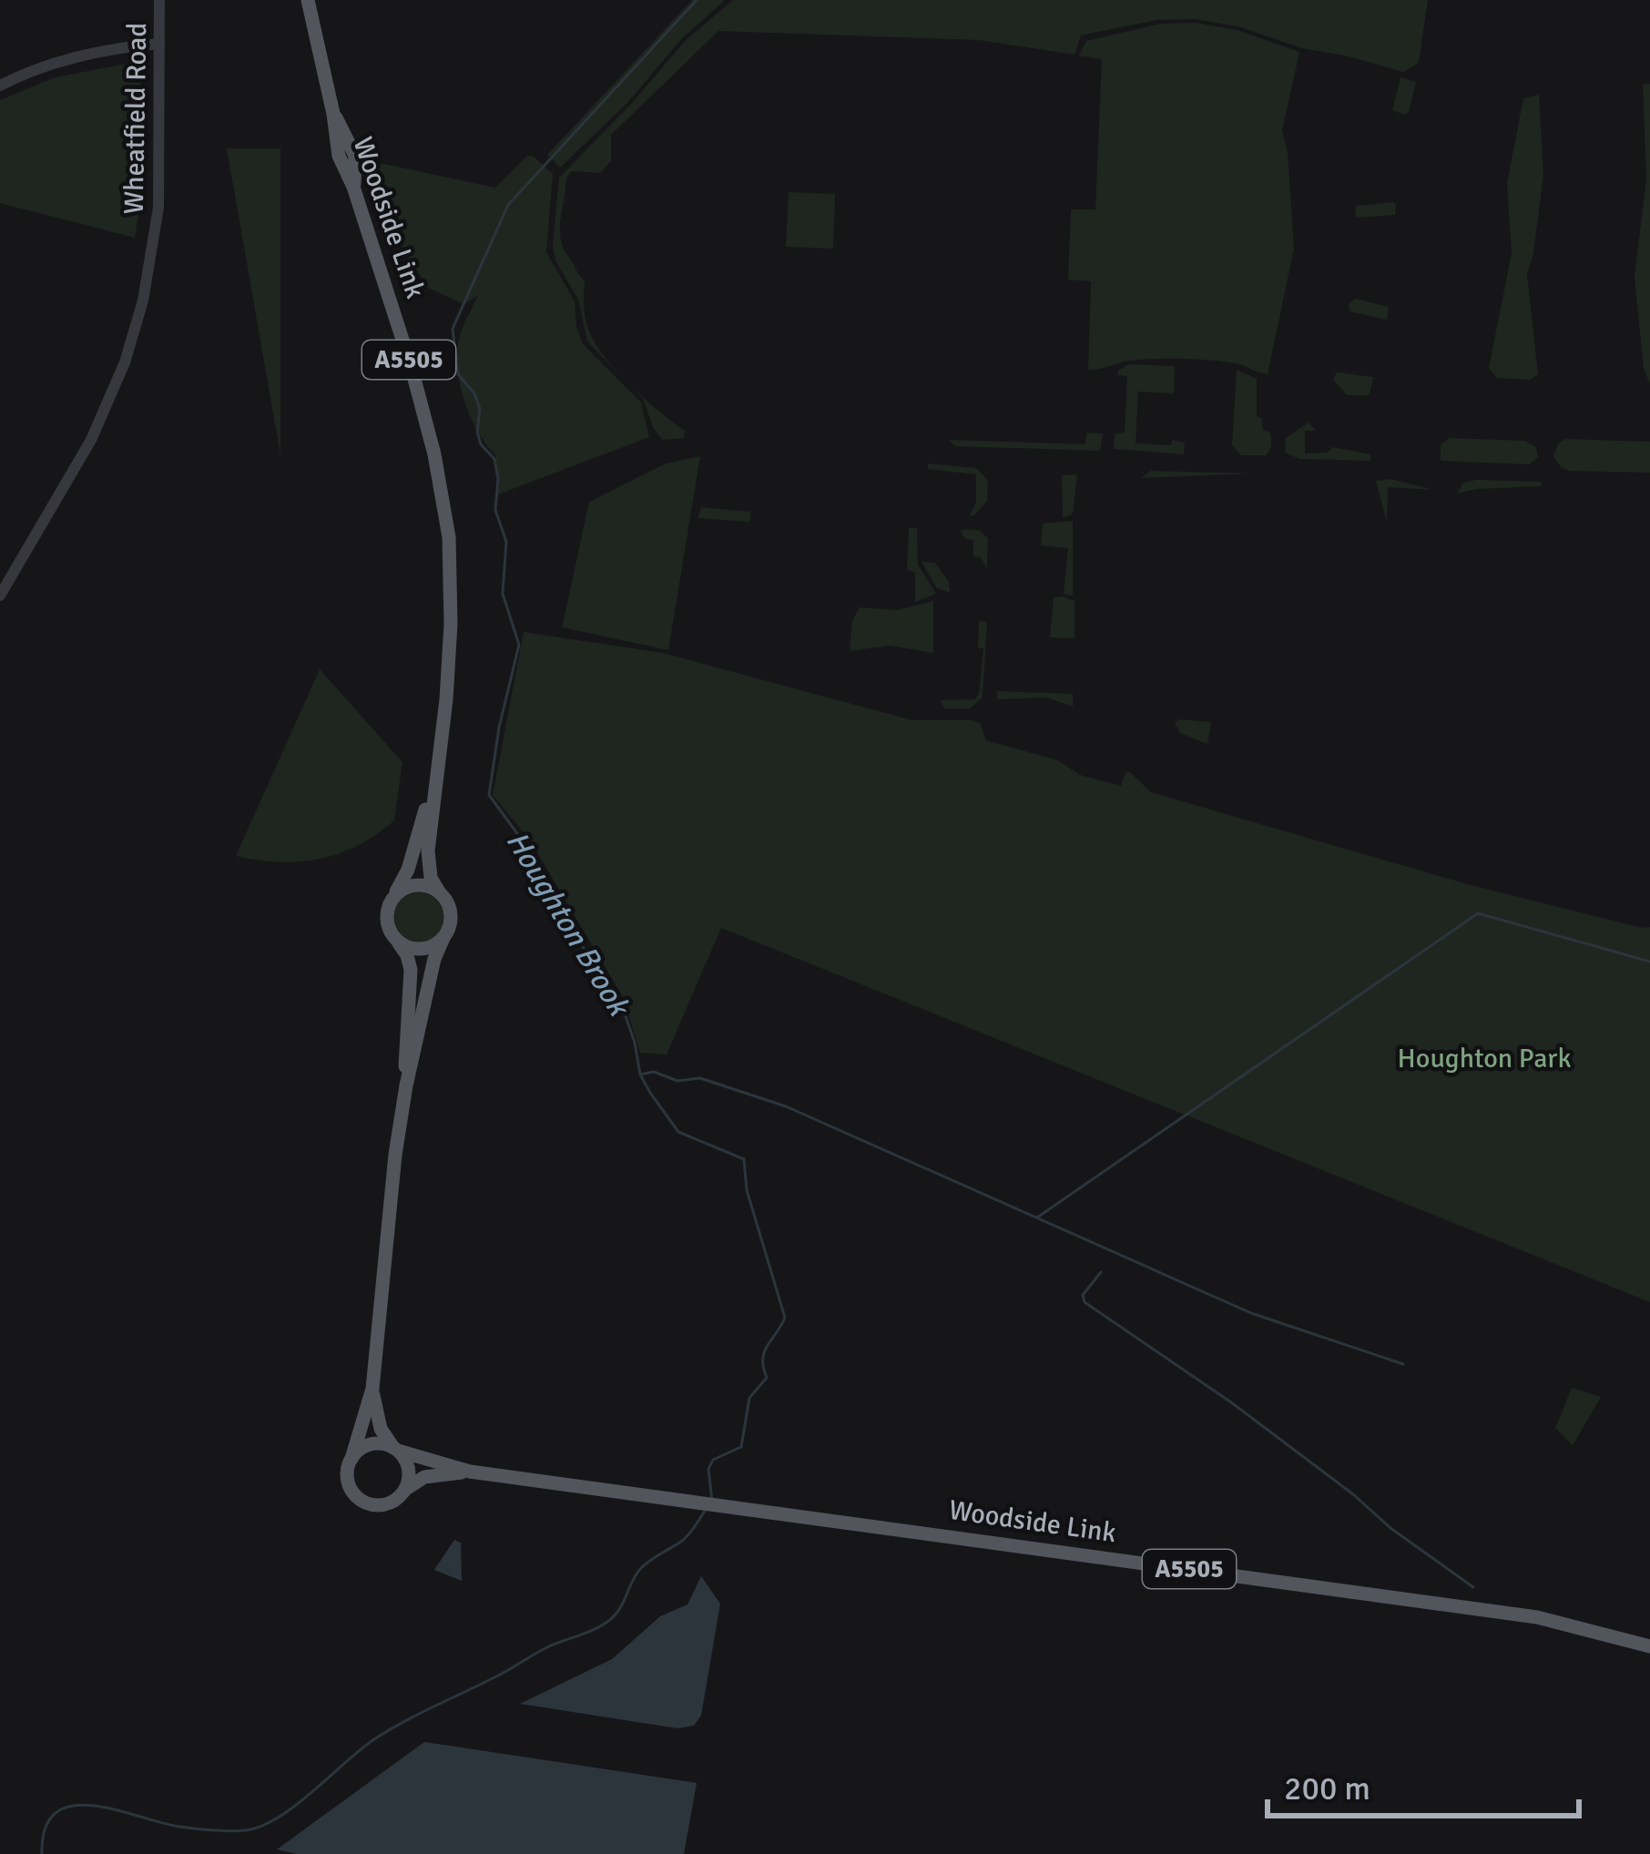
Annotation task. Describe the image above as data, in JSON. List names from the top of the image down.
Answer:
{
  "streets": {
    "main road": ["Woodside Link", "A5505"],
    "street": ["Wheatfield Road"]
  },
  "crossings": [
    ["Woodside Link", "A5505"]
  ],
  "water": ["Houghton Brook"],
  "parks": ["Houghton Park"],
  "scale_bar": "200 m"
}
